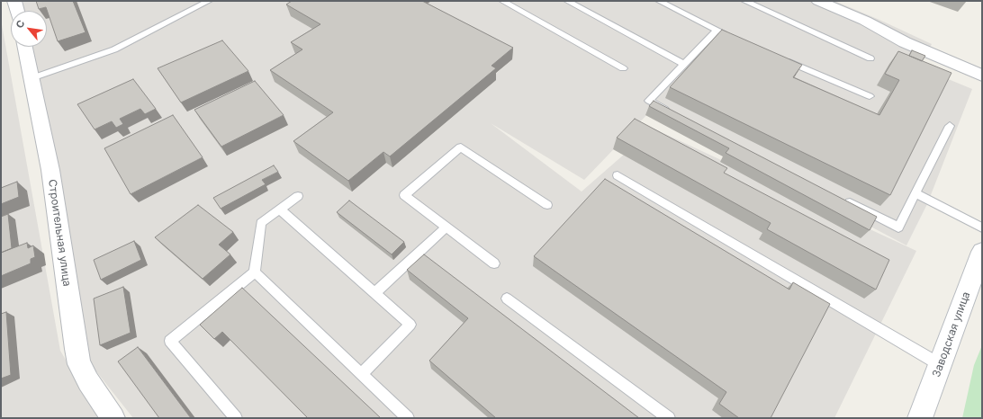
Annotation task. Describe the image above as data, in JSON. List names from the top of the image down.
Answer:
{
  "streets": {
    "main road": ["Заводская улица"],
    "street": ["Строительная улица"]
  },
  "north": "top left"
}
